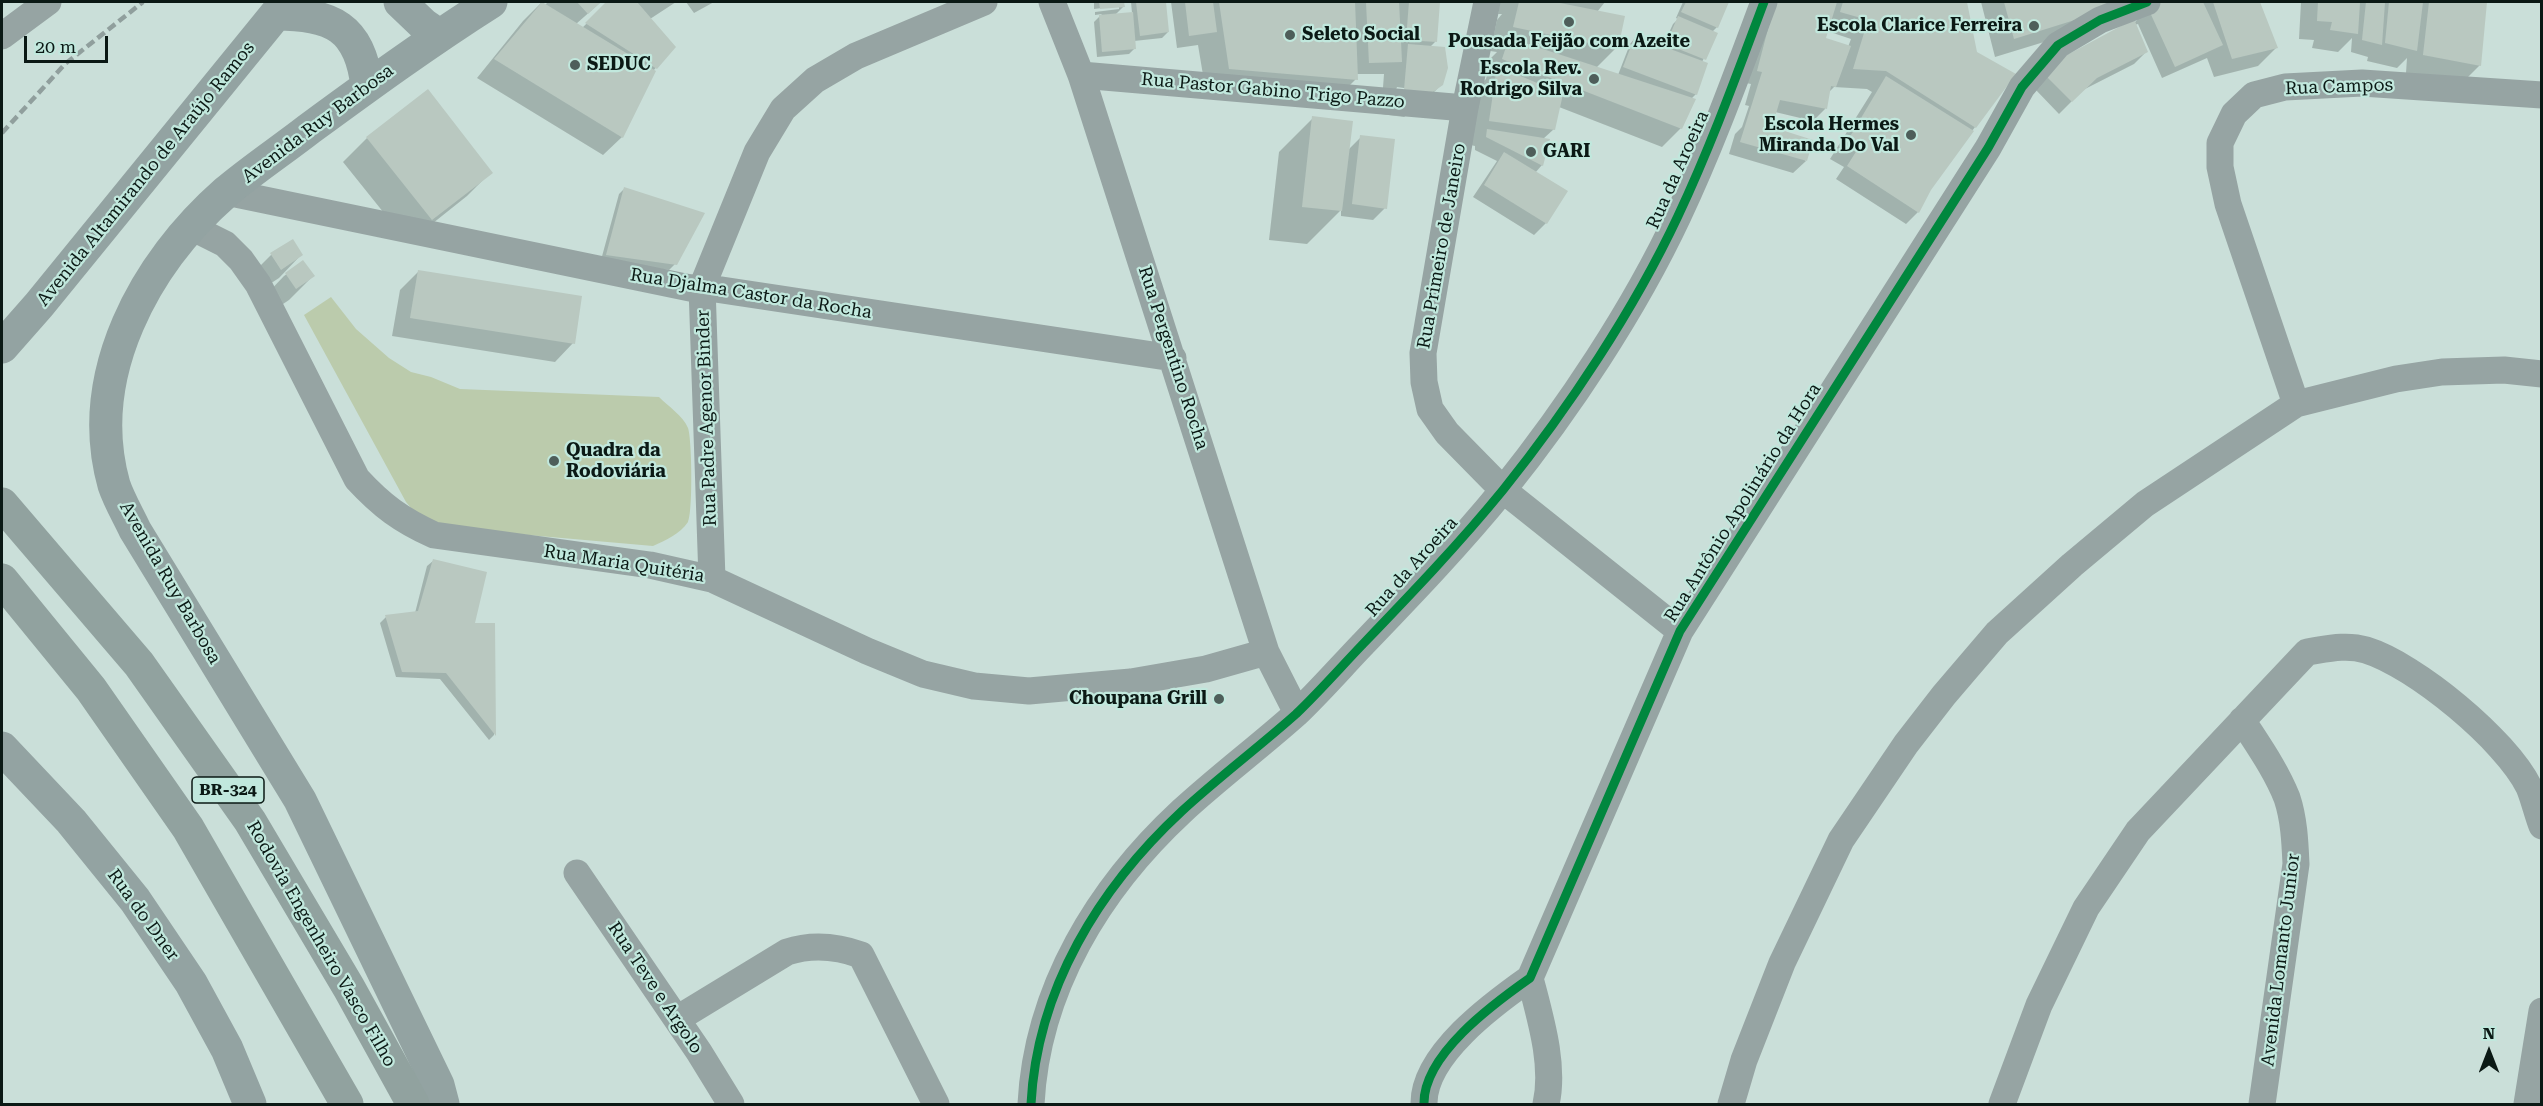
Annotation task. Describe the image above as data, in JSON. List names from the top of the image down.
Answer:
{
  "streets": {
    "highway": ["BR-324", "Rodovia Engenheiro Vasco Filho"],
    "main road": ["Avenida Ruy Barbosa", "Avenida Altamirando de Araújo Ramos", "Rua do Dner"],
    "street": [
      "Rua Campos",
      "Rua Pastor Gabino Trigo Pazzo",
      "Rua da Aroeira",
      "Rua Primeiro de Janeiro",
      "Rua Djalma Castor da Rocha",
      "Rua Pergentino Rocha",
      "Rua Padre Agenor Binder",
      "Rua Antônio Apolinário da Hora",
      "Rua Maria Quitéria",
      "Avenida Lomanto Junior",
      "Rua Teve e Argolo"
    ]
  },
  "crossings": [
    ["Rua Pastor Gabino Trigo Pazzo", "Rua Primeiro de Janeiro"],
    ["Rua Pastor Gabino Trigo Pazzo", "Rua Pergentino Rocha"],
    ["Avenida Ruy Barbosa", "Rua Djalma Castor da Rocha"],
    ["Avenida Ruy Barbosa", "Rua Maria Quitéria"],
    ["Rua da Aroeira", "Rua Primeiro de Janeiro"],
    ["Rua da Aroeira", "Rua Pergentino Rocha"],
    ["Rua Primeiro de Janeiro", "Rua Antônio Apolinário da Hora"],
    ["Rua Djalma Castor da Rocha", "Rua Pergentino Rocha"],
    ["Rua Djalma Castor da Rocha", "Rua Padre Agenor Binder"],
    ["Rua Pergentino Rocha", "Rua Maria Quitéria"],
    ["Rua Padre Agenor Binder", "Rua Maria Quitéria"]
  ],
  "places": [
    "Pousada Feijão com Azeite",
    "Escola Clarice Ferreira",
    "Seleto Social",
    "SEDUC",
    "Escola Rev. Rodrigo Silva",
    "Escola Hermes Miranda Do Val",
    "GARI",
    "Quadra da Rodoviária",
    "Choupana Grill"
  ],
  "scale_bar": "20 m",
  "north": "top"
}
